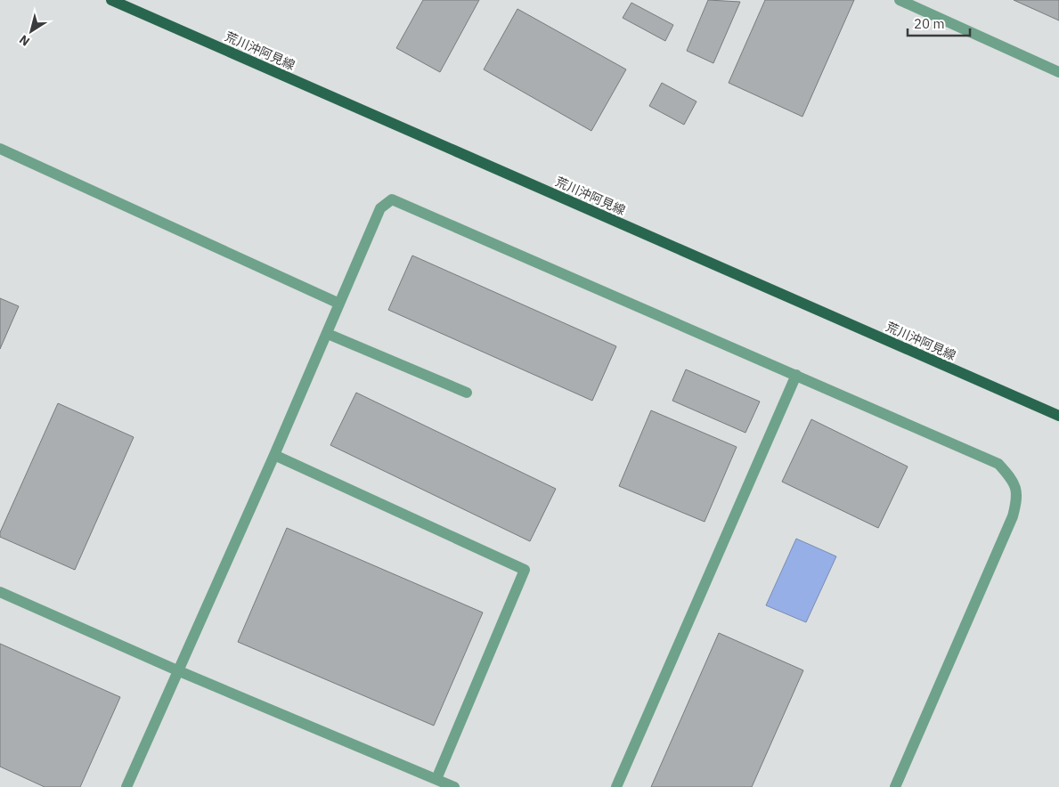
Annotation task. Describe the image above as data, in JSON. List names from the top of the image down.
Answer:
{
  "streets": {
    "main road": ["荒川沖阿見線"]
  },
  "scale_bar": "20 m",
  "north": "bottom left"
}
